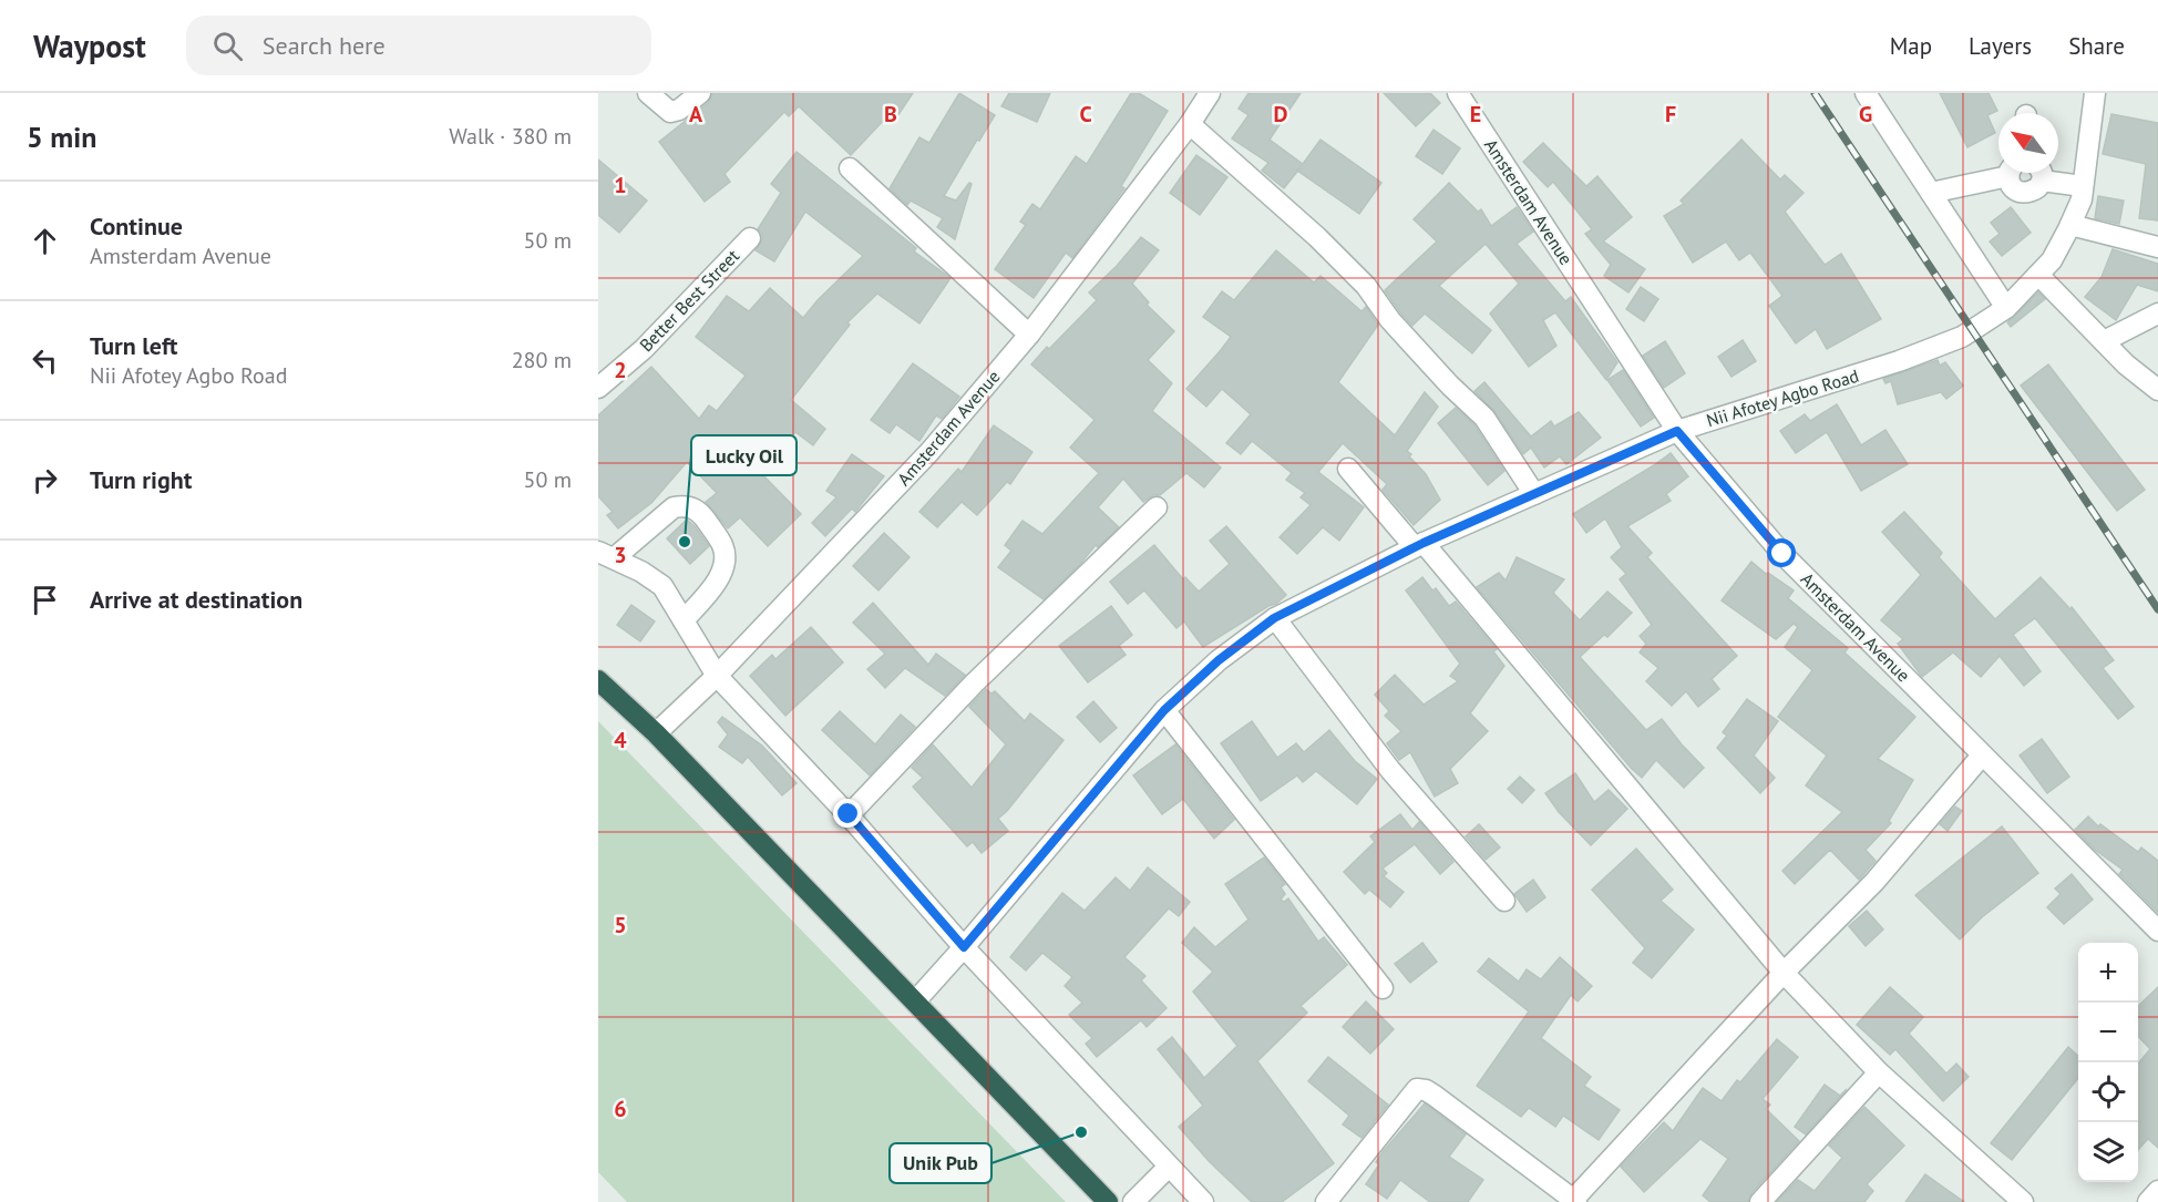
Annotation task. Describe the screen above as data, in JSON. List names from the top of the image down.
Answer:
{
  "streets": {
    "street": ["Amsterdam Avenue", "Better Best Street", "Nii Afotey Agbo Road"]
  },
  "crossings": [
    ["Amsterdam Avenue", "Nii Afotey Agbo Road"]
  ],
  "places": ["Lucky Oil", "Unik Pub"],
  "north": "top left",
  "page": {
    "header": "Waypost",
    "search": "Search here",
    "nav": ["Map", "Layers", "Share"],
    "heading": ["5 min", "Walk · 380 m"],
    "list": [
      ["Continue", "Amsterdam Avenue", "50 m"],
      ["Turn left", "Nii Afotey Agbo Road", "280 m"],
      ["Turn right", "50 m"],
      "Arrive at destination"
    ],
    "map_buttons": ["+", "−"]
  },
  "grid": {
    "columns": [
      "A",
      "B",
      "C",
      "D",
      "E",
      "F",
      "G"
    ],
    "rows": [
      "1",
      "2",
      "3",
      "4",
      "5",
      "6"
    ]
  }
}
